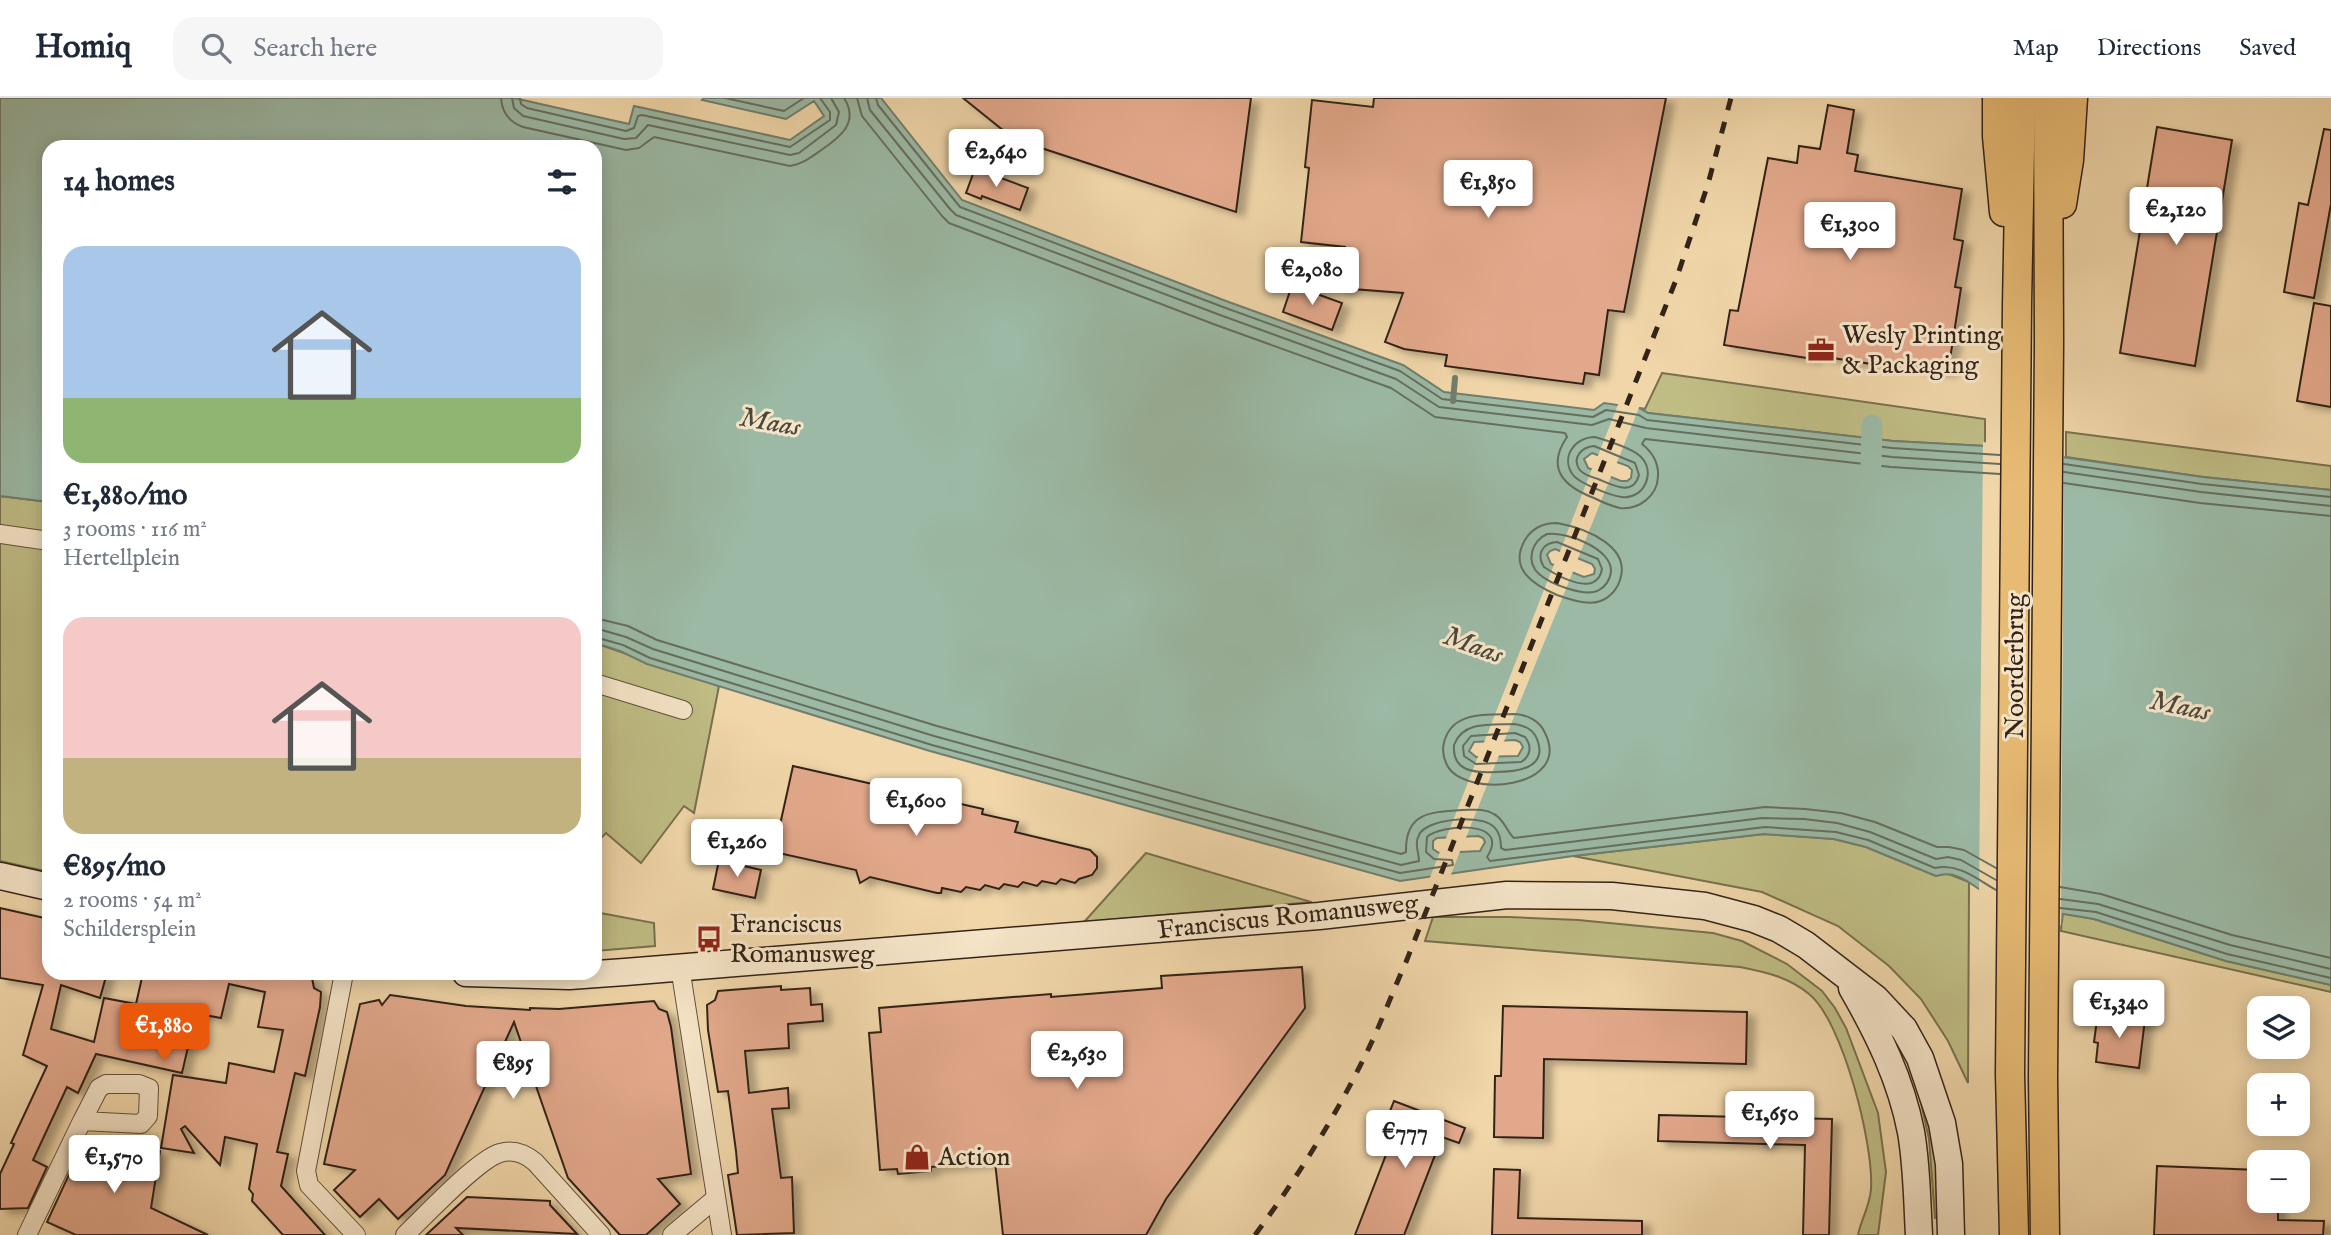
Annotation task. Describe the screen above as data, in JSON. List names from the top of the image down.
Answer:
{
  "streets": {
    "main road": ["Noorderbrug"],
    "street": ["Franciscus Romanusweg"]
  },
  "water": ["Maas"],
  "places": {
    "office": ["Wesly Printing & Packaging"],
    "bus stop": ["Franciscus Romanusweg"],
    "shop": ["Action"]
  },
  "page": {
    "header": "Homiq",
    "search": "Search here",
    "nav": ["Map", "Directions", "Saved"],
    "price": [
      "€2,640",
      "€1,850",
      "€2,120",
      "€1,300",
      "€2,080",
      "€1,600",
      "€1,260",
      "€1,340",
      "€1,880",
      "€2,630",
      "€895",
      "€1,650",
      "€777",
      "€1,570"
    ],
    "heading": "14 homes",
    "list": [
      {
        "name": "€1,880/mo",
        "note": "3 rooms · 116 m² · Hertellplein"
      },
      {
        "name": "€895/mo",
        "note": "2 rooms · 54 m² · Schildersplein"
      }
    ],
    "map_buttons": ["+", "−"]
  }
}
